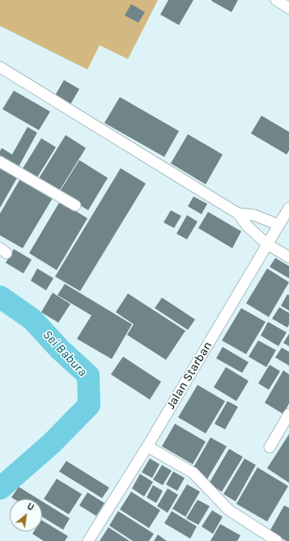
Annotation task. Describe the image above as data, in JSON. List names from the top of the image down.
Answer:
{
  "streets": {
    "street": ["Jalan Starban"]
  },
  "water": ["Sei Babura"],
  "north": "top right"
}
